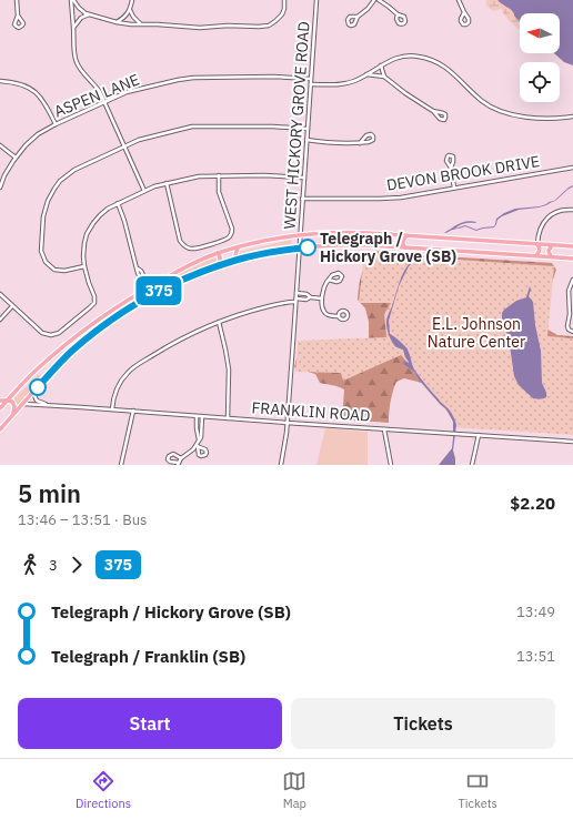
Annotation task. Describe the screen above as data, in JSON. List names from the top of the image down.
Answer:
{
  "streets": {
    "street": [
      "ASPEN LANE",
      "WEST HICKORY GROVE ROAD",
      "DEVON BROOK DRIVE",
      "FRANKLIN ROAD"
    ]
  },
  "crossings": [
    ["ASPEN LANE", "WEST HICKORY GROVE ROAD"],
    ["WEST HICKORY GROVE ROAD", "DEVON BROOK DRIVE"],
    ["WEST HICKORY GROVE ROAD", "FRANKLIN ROAD"]
  ],
  "parks": ["E.L. Johnson Nature Center"],
  "places": ["Telegraph / Hickory Grove (SB)"],
  "lines": ["bus line 375"],
  "north": "left",
  "page": {
    "on_map": "375",
    "heading": ["5 min", "13:46 – 13:51 · Bus", "$2.20"],
    "legs": ["3", "375"],
    "list": [
      {
        "name": "Telegraph / Hickory Grove (SB)",
        "value": "13:49"
      },
      {
        "name": "Telegraph / Franklin (SB)",
        "value": "13:51"
      }
    ],
    "buttons": ["Start", "Tickets"],
    "tabs": ["Directions", "Map", "Tickets"]
  }
}
